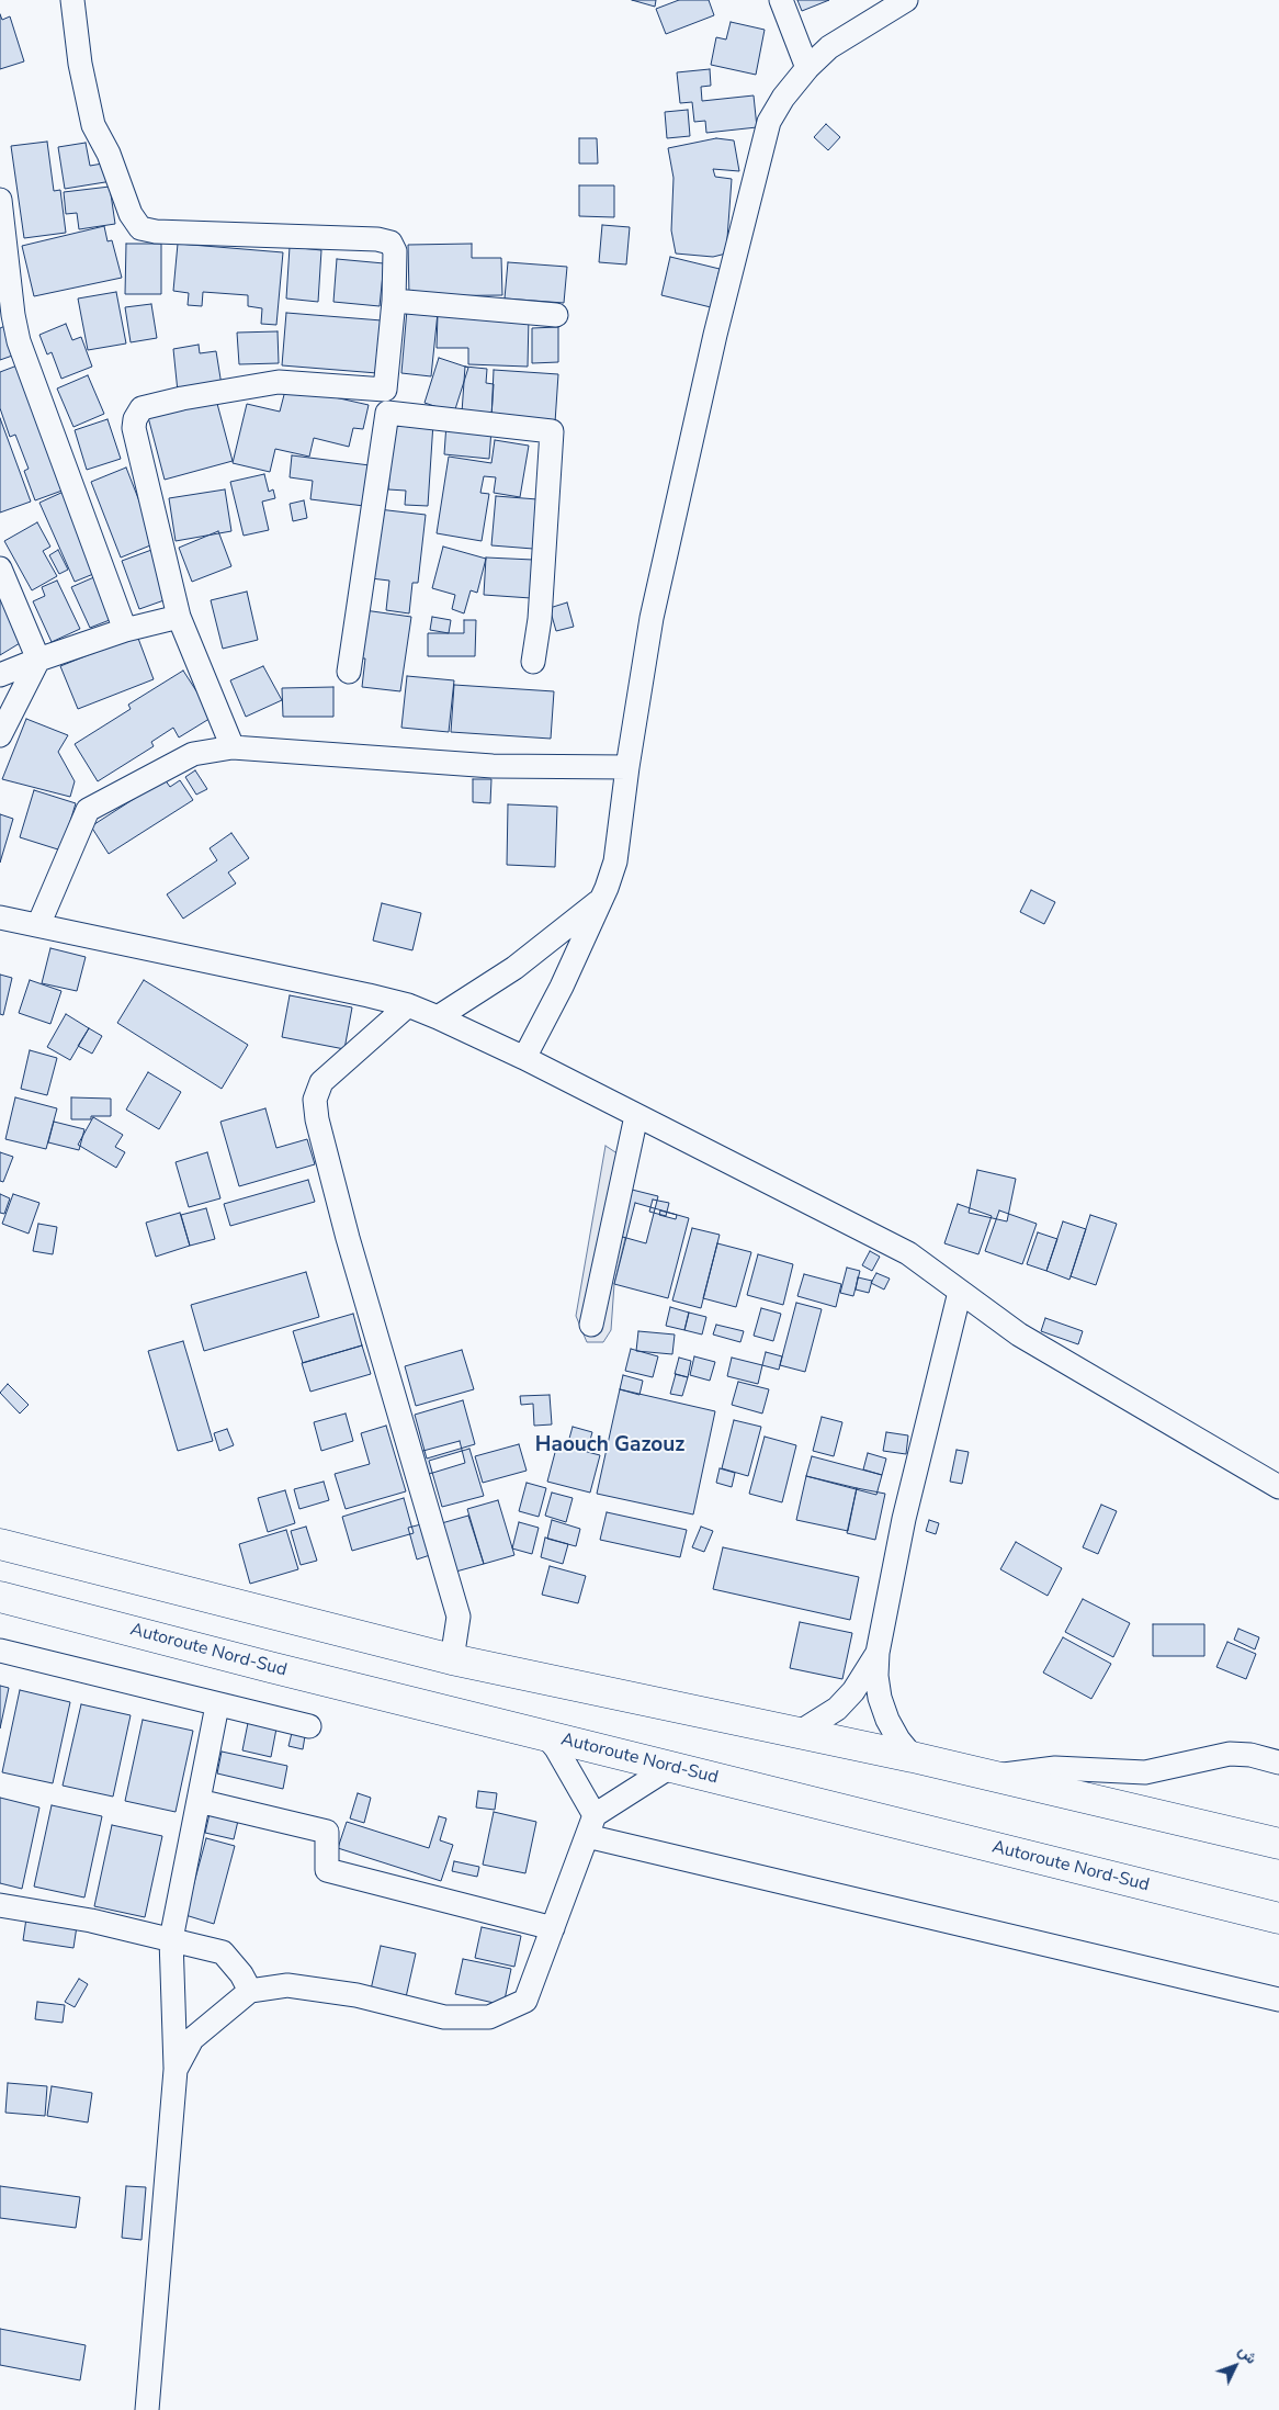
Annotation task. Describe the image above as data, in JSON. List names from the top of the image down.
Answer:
{
  "streets": {
    "highway": ["Autoroute Nord-Sud"]
  },
  "districts": ["Haouch Gazouz"],
  "north": "top right"
}
